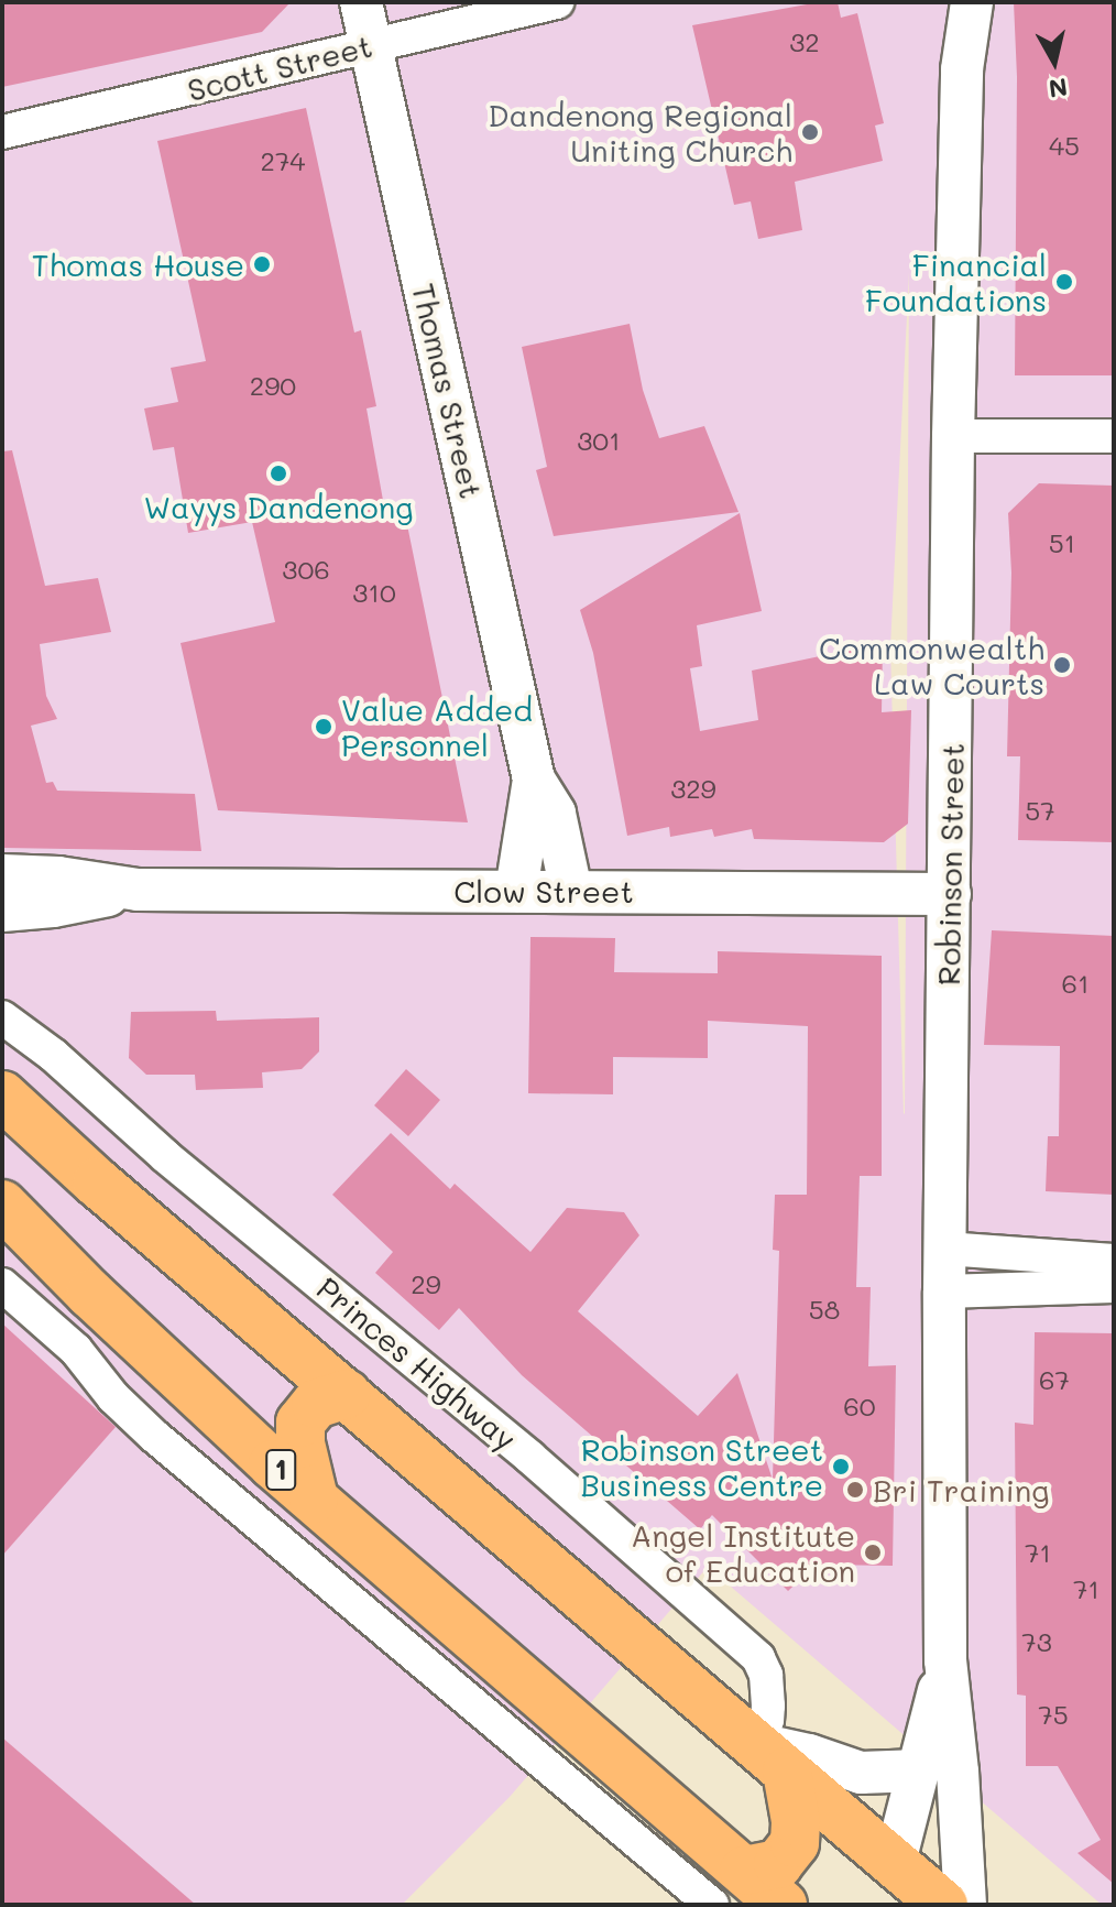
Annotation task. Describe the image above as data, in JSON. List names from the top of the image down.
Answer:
{
  "streets": {
    "highway": ["1"],
    "street": [
      "Scott Street",
      "Thomas Street",
      "Robinson Street",
      "Clow Street",
      "Princes Highway"
    ]
  },
  "crossings": [
    ["Scott Street", "Thomas Street"],
    ["Thomas Street", "Clow Street"],
    ["Robinson Street", "Clow Street"]
  ],
  "places": [
    "Dandenong Regional Uniting Church",
    "Thomas House",
    "Financial Foundations",
    "Wayys Dandenong",
    "Commonwealth Law Courts",
    "Value Added Personnel",
    "Robinson Street Business Centre",
    "Bri Training",
    "Angel Institute of Education"
  ],
  "house_numbers": [
    "32",
    "45",
    "274",
    "290",
    "301",
    "51",
    "306",
    "310",
    "329",
    "57",
    "61",
    "29",
    "58",
    "67",
    "60",
    "71",
    "71",
    "73",
    "75"
  ],
  "north": "bottom"
}
